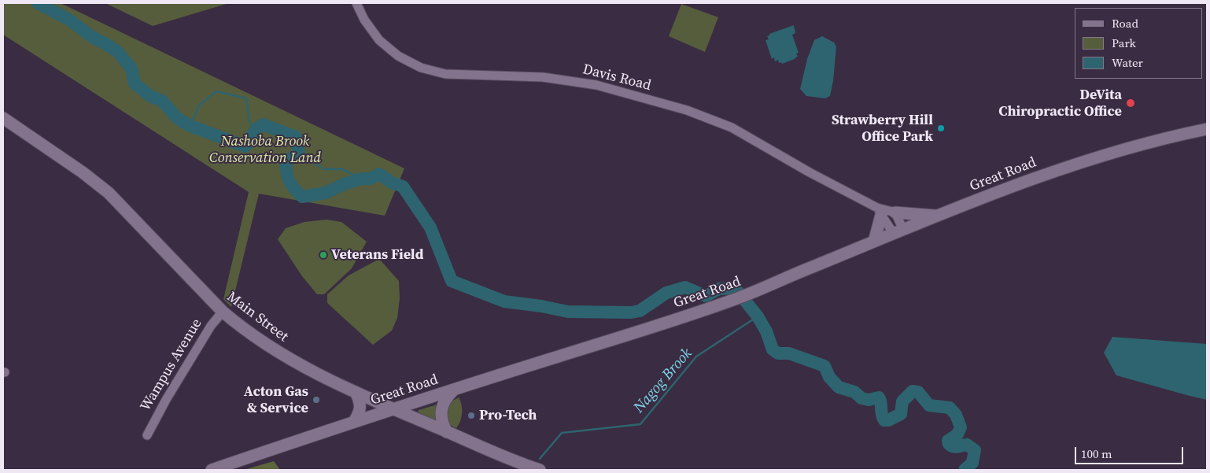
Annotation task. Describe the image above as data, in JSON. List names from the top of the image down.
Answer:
{
  "streets": {
    "main road": ["Great Road", "Main Street"],
    "street": ["Davis Road", "Wampus Avenue"]
  },
  "crossings": [
    ["Davis Road", "Great Road"],
    ["Great Road", "Main Street"],
    ["Main Street", "Wampus Avenue"]
  ],
  "water": ["Nagog Brook"],
  "parks": ["Nashoba Brook Conservation Land"],
  "places": [
    "DeVita Chiropractic Office",
    "Strawberry Hill Office Park",
    "Veterans Field",
    "Acton Gas & Service",
    "Pro-Tech"
  ],
  "legend": ["Road", "Park", "Water"],
  "scale_bar": "100 m"
}
